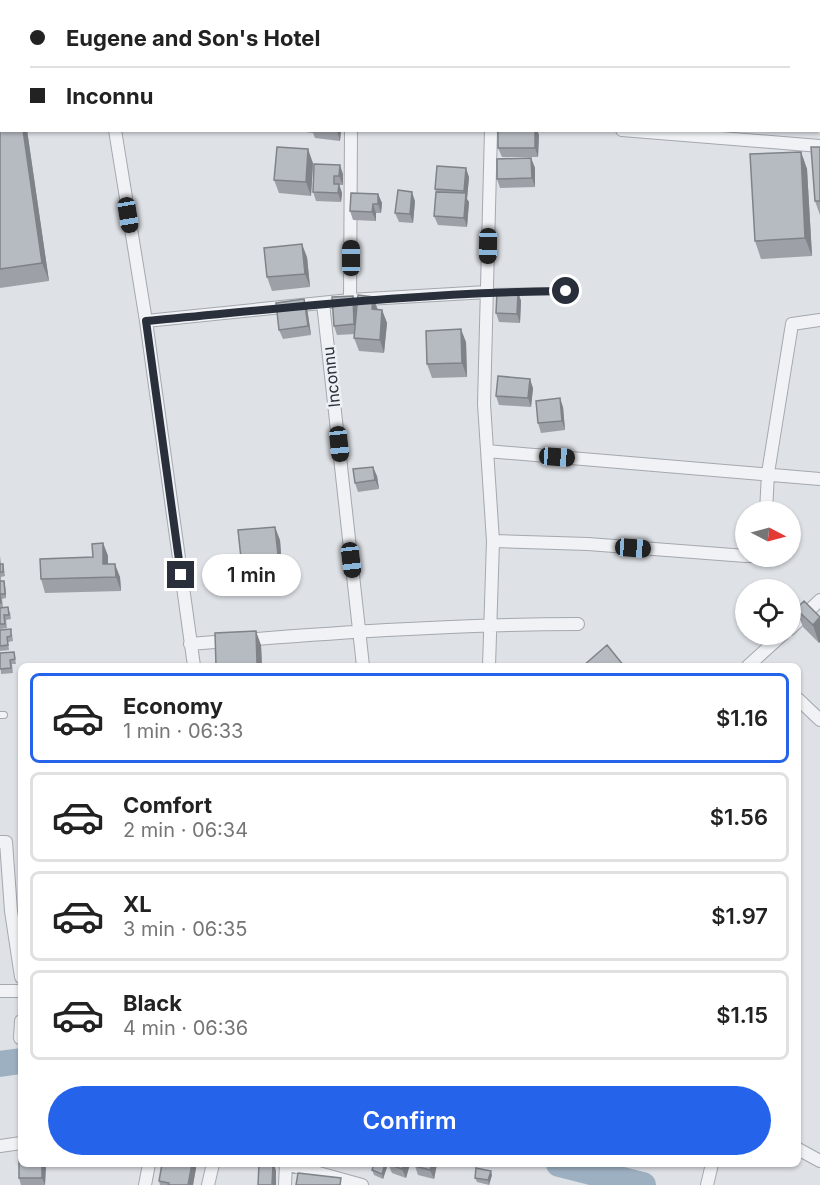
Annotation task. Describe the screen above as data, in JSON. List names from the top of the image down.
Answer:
{
  "streets": {
    "street": ["Inconnu"]
  },
  "north": "right",
  "page": {
    "banner": ["Eugene and Son's Hotel", "Inconnu"],
    "bubble": "1 min",
    "list": [
      {
        "name": "Economy",
        "note": "1 min · 06:33",
        "value": "$1.16"
      },
      {
        "name": "Comfort",
        "note": "2 min · 06:34",
        "value": "$1.56"
      },
      {
        "name": "XL",
        "note": "3 min · 06:35",
        "value": "$1.97"
      },
      {
        "name": "Black",
        "note": "4 min · 06:36",
        "value": "$1.15"
      }
    ],
    "buttons": "Confirm"
  }
}
